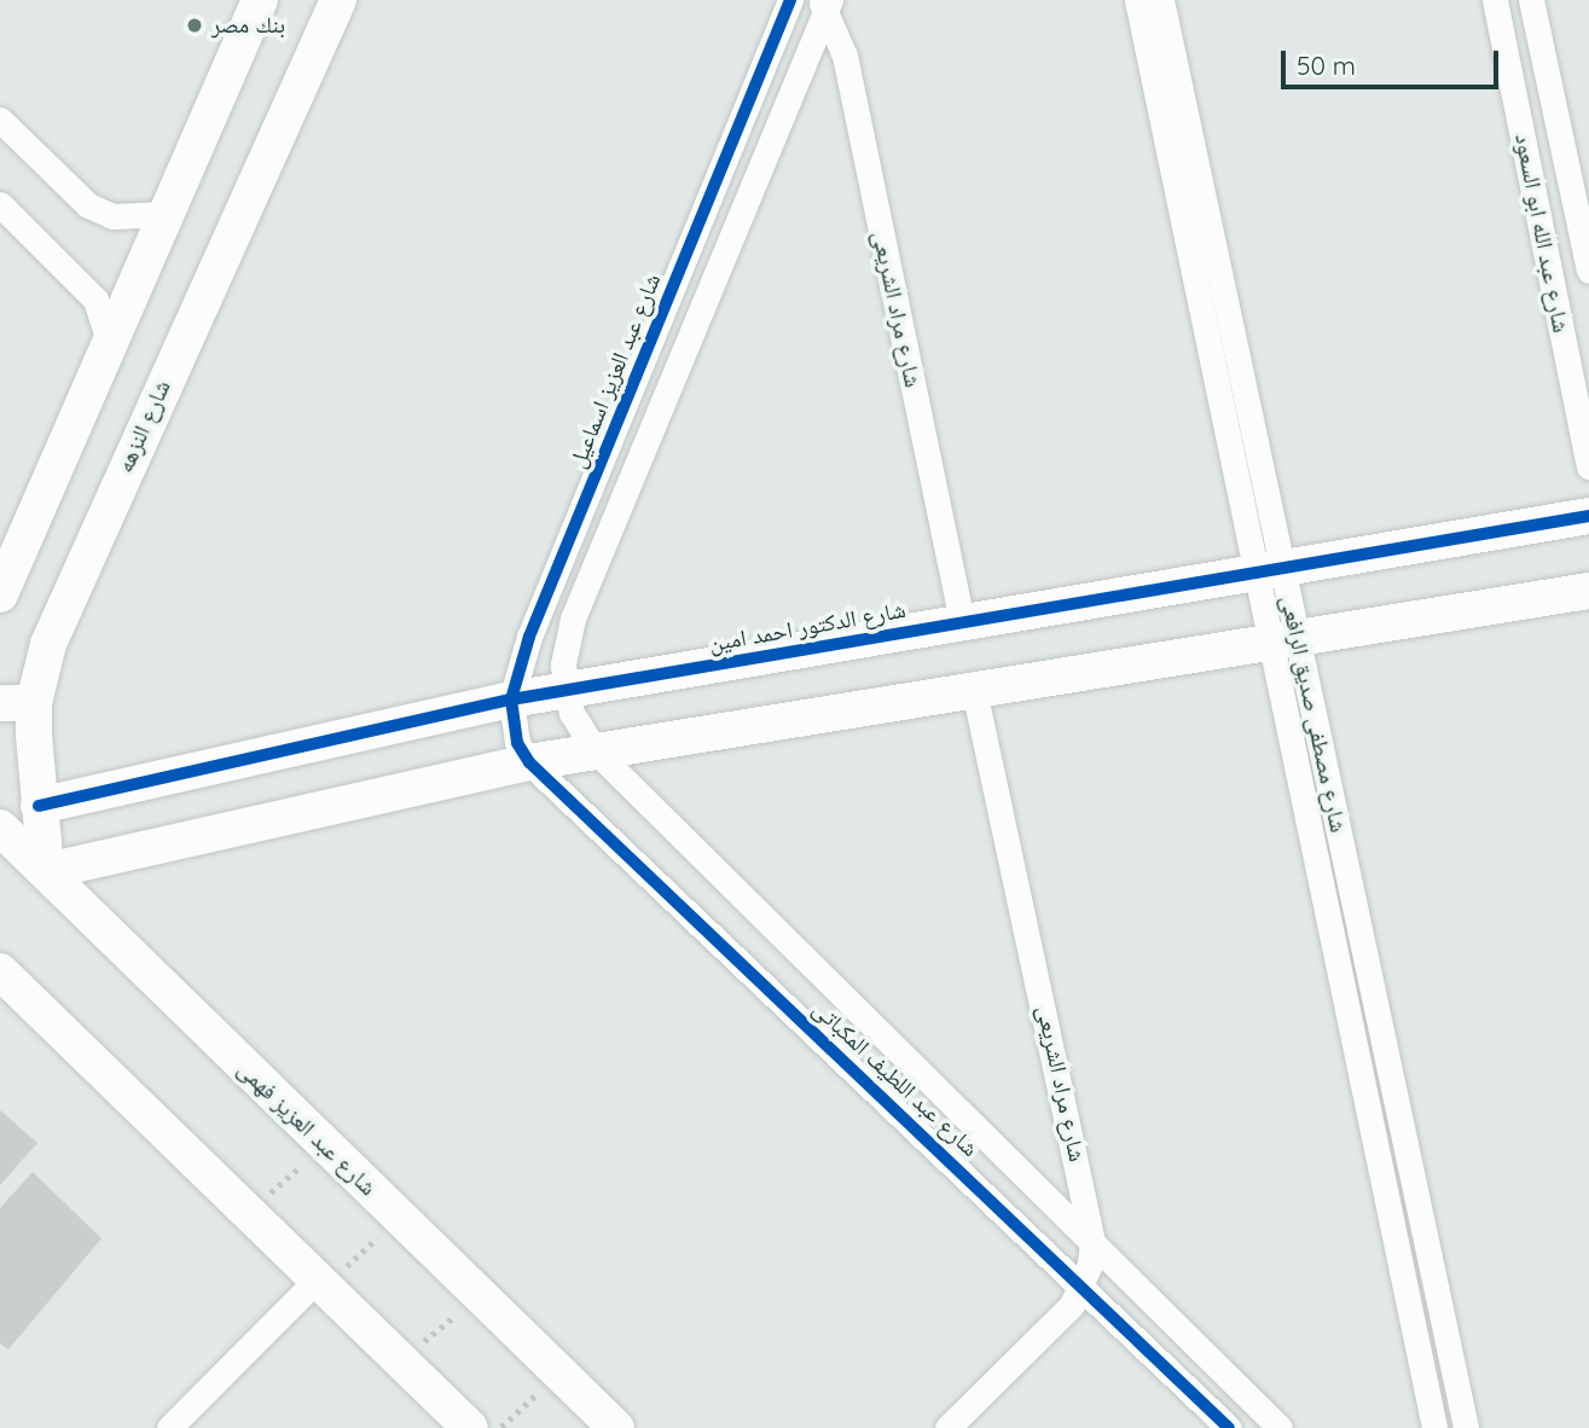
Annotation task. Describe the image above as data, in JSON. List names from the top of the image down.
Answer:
{
  "streets": {
    "main road": ["شارع النزهه", "شارع الدكتور احمد امين", "شارع عبد العزيز فهمى"],
    "street": [
      "شارع عبد الله ابو السعود",
      "شارع مراد الشريعى",
      "شارع عبد العزيز اسماعيل",
      "شارع مصطفى صديق الرافعى",
      "شارع عبد اللطيف المكباتى"
    ]
  },
  "crossings": [
    ["شارع مراد الشريعى", "شارع الدكتور احمد امين"],
    ["شارع مراد الشريعى", "شارع عبد اللطيف المكباتى"],
    ["شارع عبد العزيز اسماعيل", "شارع الدكتور احمد امين"],
    ["شارع عبد العزيز اسماعيل", "شارع عبد اللطيف المكباتى"],
    ["شارع النزهه", "شارع الدكتور احمد امين"],
    ["شارع النزهه", "شارع عبد العزيز فهمى"],
    ["شارع الدكتور احمد امين", "شارع مصطفى صديق الرافعى"]
  ],
  "places": ["بنك مصر"],
  "scale_bar": "50 m"
}
